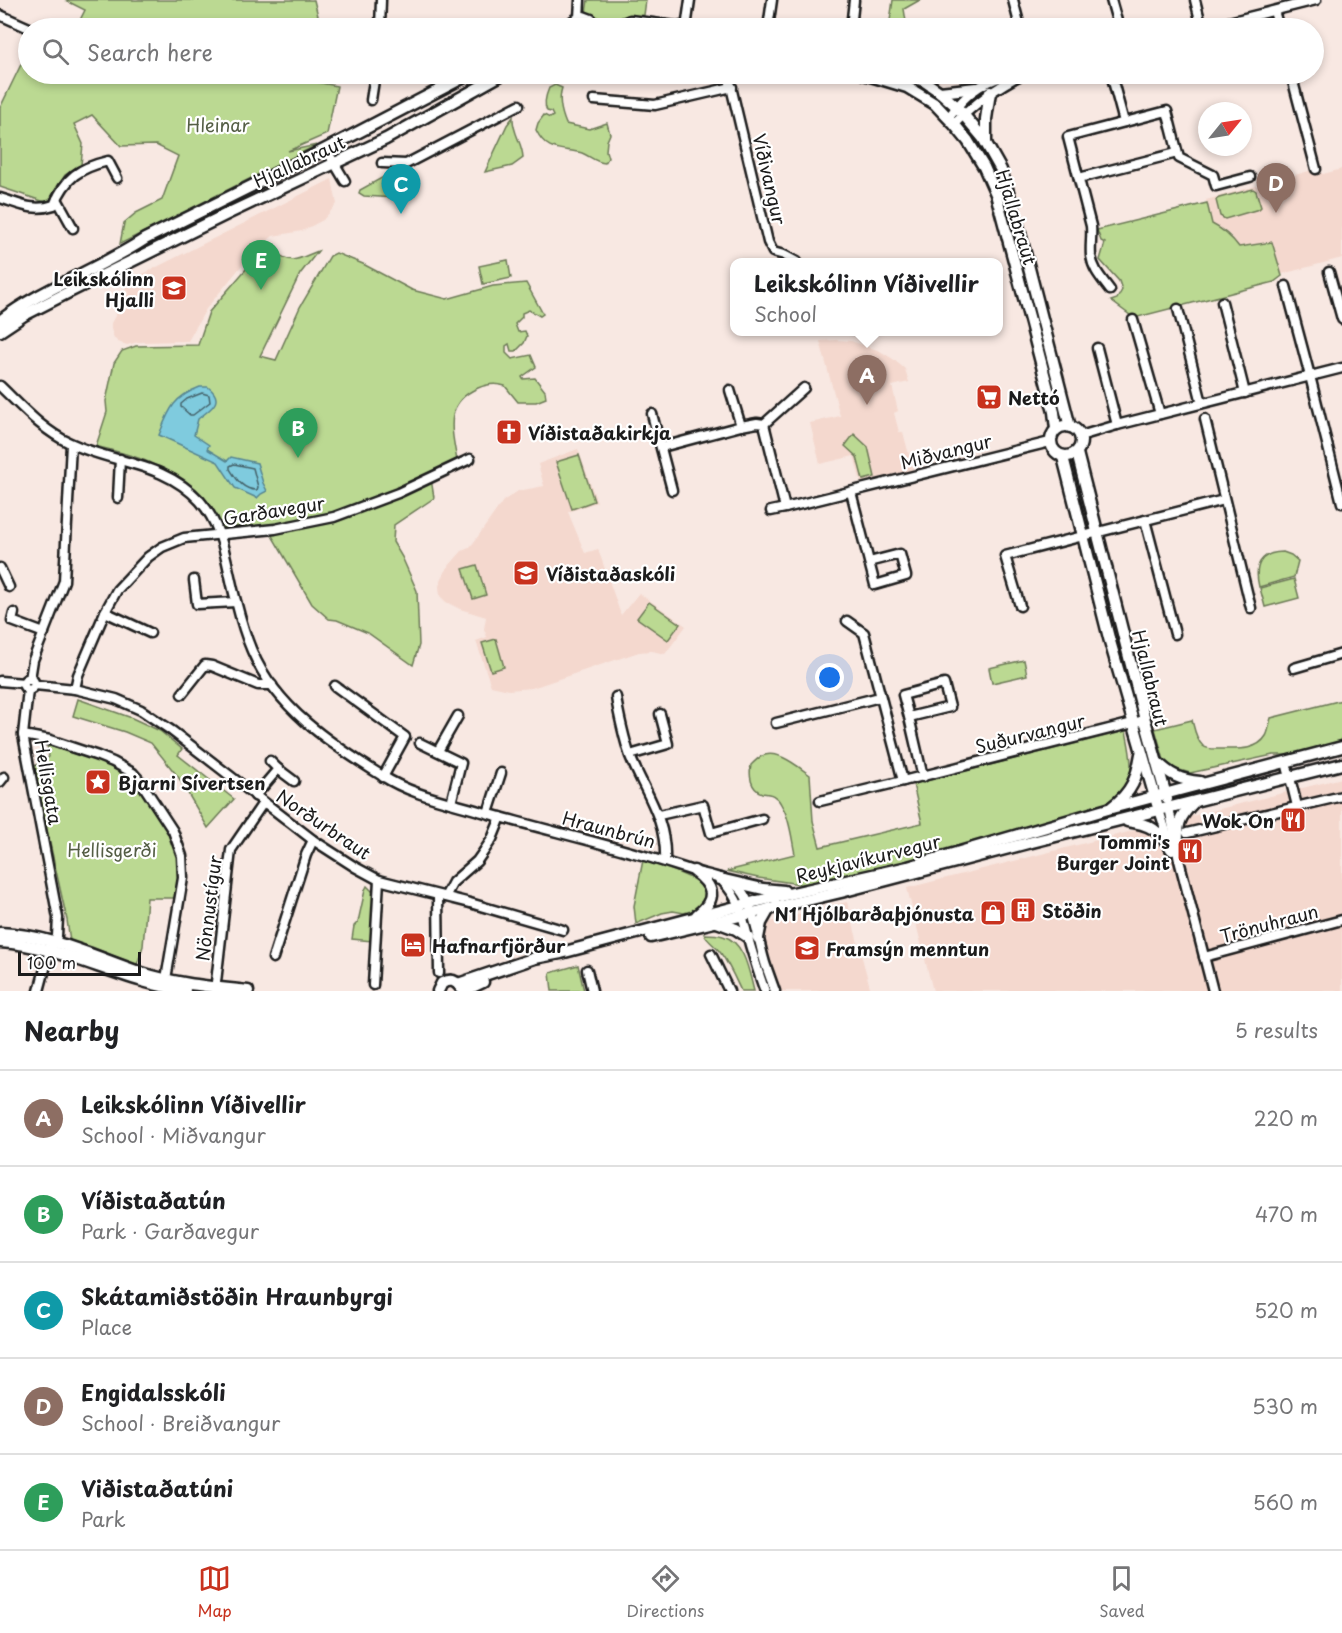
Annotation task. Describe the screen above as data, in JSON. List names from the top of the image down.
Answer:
{
  "streets": {
    "main road": ["Hjallabraut", "Reykjavíkurvegur"],
    "street": [
      "Víðivangur",
      "Miðvangur",
      "Garðavegur",
      "Suðurvangur",
      "Hellisgata",
      "Norðurbraut",
      "Hraunbrún",
      "Nönnustígur",
      "Trönuhraun"
    ]
  },
  "crossings": [
    ["Hjallabraut", "Miðvangur"],
    ["Hjallabraut", "Suðurvangur"],
    ["Hjallabraut", "Reykjavíkurvegur"],
    ["Garðavegur", "Norðurbraut"],
    ["Garðavegur", "Hraunbrún"],
    ["Hellisgata", "Norðurbraut"],
    ["Hellisgata", "Hraunbrún"],
    ["Norðurbraut", "Nönnustígur"]
  ],
  "parks": ["Hleinar", "Hellisgerði"],
  "places": {
    "school or university": ["Leikskólinn Hjalli", "Víðistaðaskóli", "Framsýn menntun"],
    "supermarket": ["Nettó"],
    "church": ["Víðistaðakirkja"],
    "place": ["Bjarni Sívertsen"],
    "restaurant": ["Wok On", "Tommi's Burger Joint"],
    "building": ["Stöðin"],
    "shop": ["N1 Hjólbarðaþjónusta"],
    "hotel": ["Hafnarfjörður"]
  },
  "scale_bar": "100 m",
  "north": "top right",
  "page": {
    "search": "Search here",
    "pins": [
      "D",
      "C",
      "E",
      "A",
      "B"
    ],
    "popup": ["Leikskólinn Víðivellir", "School"],
    "scale": "100 m",
    "heading": ["Nearby", "5 results"],
    "list": [
      {
        "mark": "A",
        "name": "Leikskólinn Víðivellir",
        "note": "School · Miðvangur",
        "value": "220 m"
      },
      {
        "mark": "B",
        "name": "Víðistaðatún",
        "note": "Park · Garðavegur",
        "value": "470 m"
      },
      {
        "mark": "C",
        "name": "Skátamiðstöðin Hraunbyrgi",
        "note": "Place",
        "value": "520 m"
      },
      {
        "mark": "D",
        "name": "Engidalsskóli",
        "note": "School · Breiðvangur",
        "value": "530 m"
      },
      {
        "mark": "E",
        "name": "Viðistaðatúni",
        "note": "Park",
        "value": "560 m"
      }
    ],
    "nav": ["Map", "Directions", "Saved"]
  }
}
